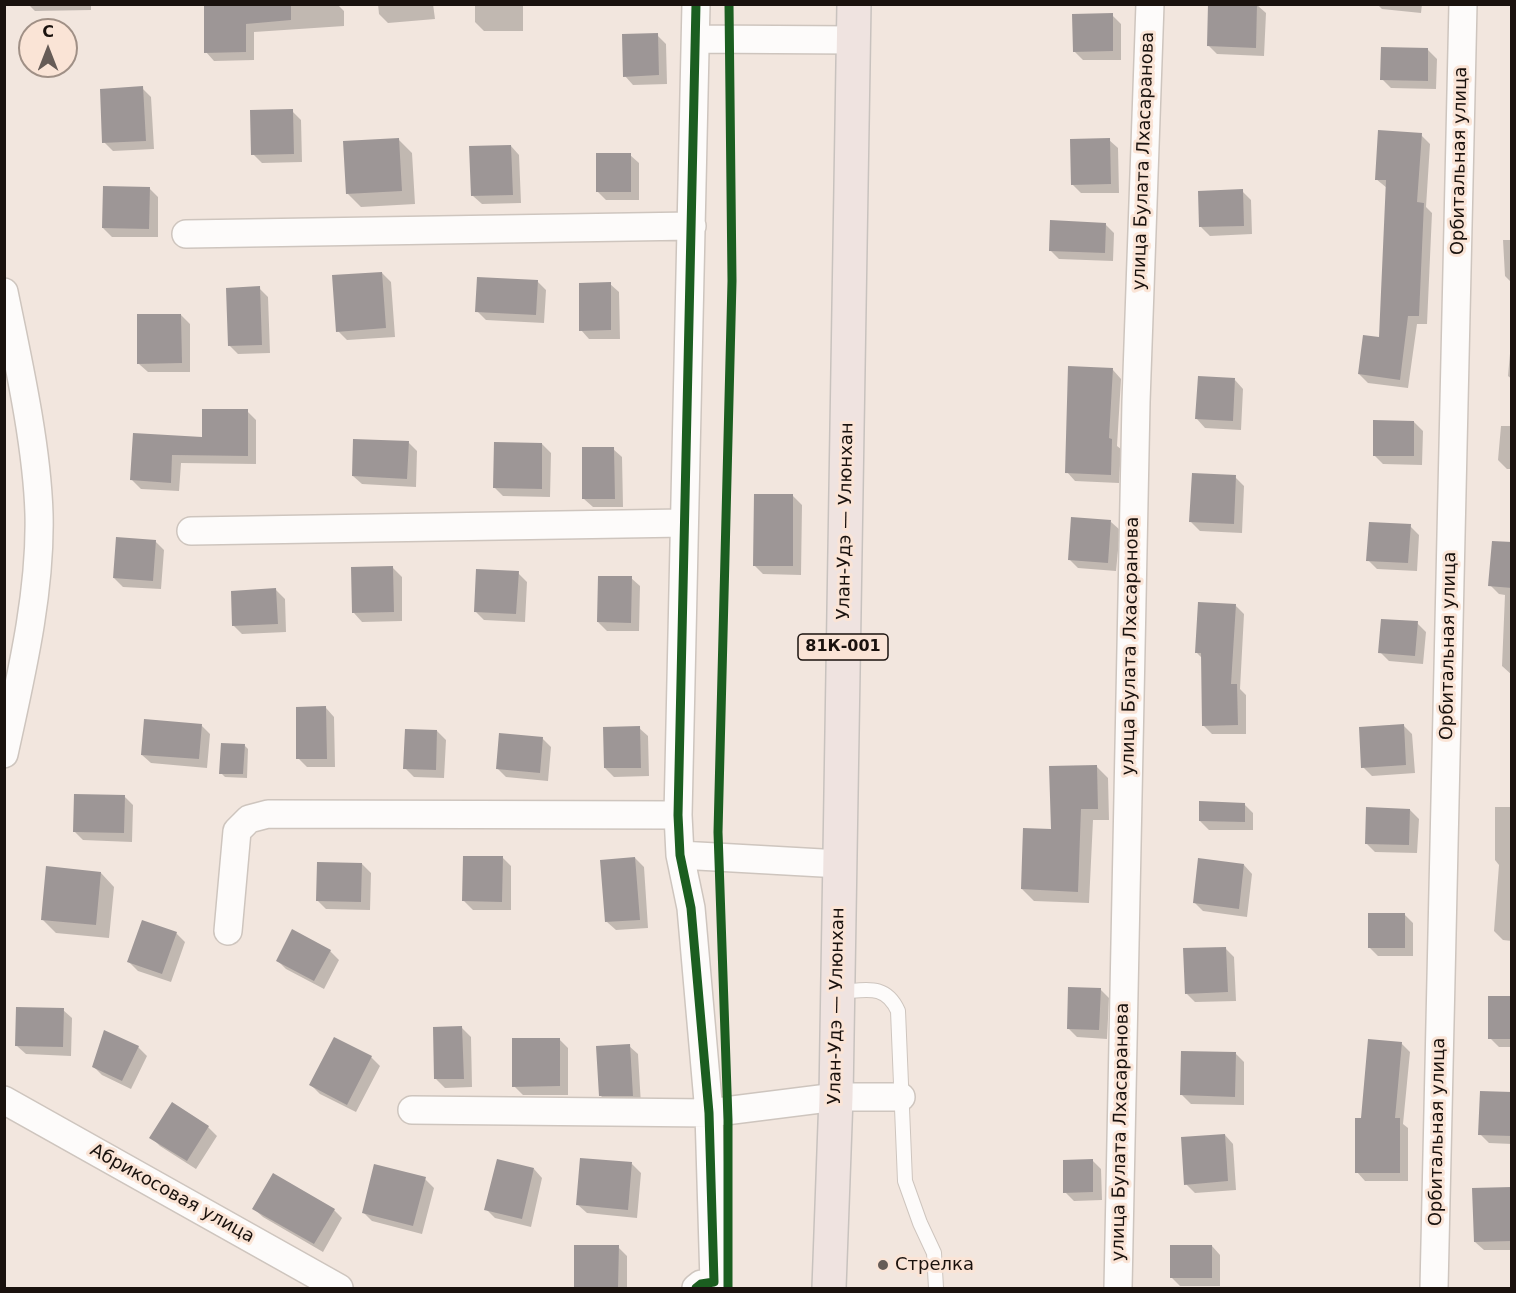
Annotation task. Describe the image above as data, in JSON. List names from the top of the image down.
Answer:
{
  "streets": {
    "main road": ["Улан-Удэ — Улюнхан", "81К-001"],
    "street": ["улица Булата Лхасаранова", "Орбитальная улица", "Абрикосовая улица"]
  },
  "places": ["Стрелка"],
  "north": "top"
}
